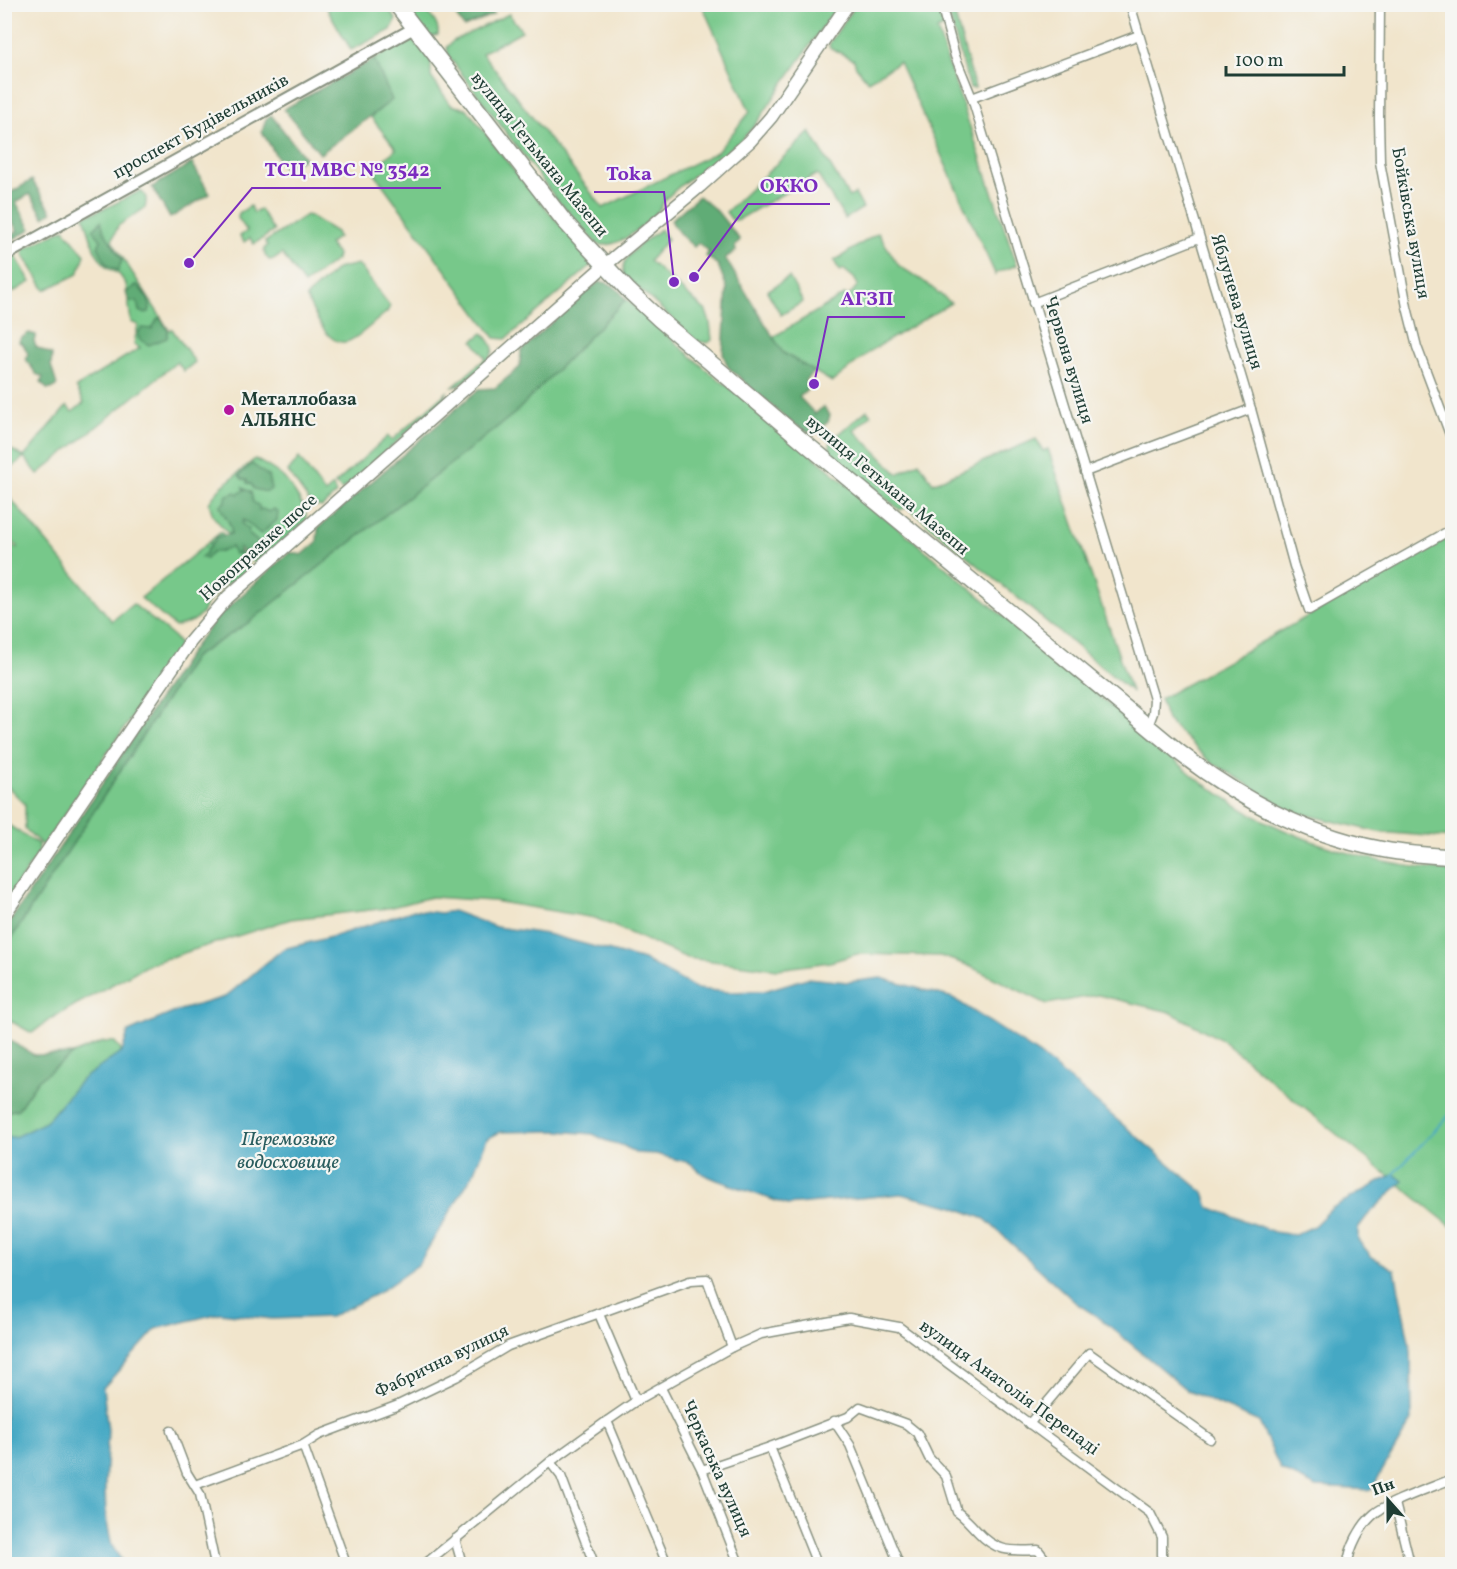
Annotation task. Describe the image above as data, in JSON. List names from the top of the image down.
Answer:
{
  "streets": {
    "highway": ["вулиця Гетьмана Мазепи"],
    "main road": ["Новопразьке шосе"],
    "street": [
      "проспект Будівельників",
      "Бойківська вулиця",
      "Яблунева вулиця",
      "Червона вулиця",
      "Фабрична вулиця",
      "вулиця Анатолія Перепаді",
      "Черкаська вулиця"
    ]
  },
  "crossings": [
    ["проспект Будівельників", "вулиця Гетьмана Мазепи"],
    ["вулиця Гетьмана Мазепи", "Червона вулиця"],
    ["вулиця Гетьмана Мазепи", "Новопразьке шосе"],
    ["Фабрична вулиця", "вулиця Анатолія Перепаді"],
    ["вулиця Анатолія Перепаді", "Черкаська вулиця"]
  ],
  "water": ["Перемозьке водосховище"],
  "places": [
    "ТСЦ МВС № 3542",
    "ОККО",
    "Toka",
    "АГЗП",
    "Металлобаза АЛЬЯНС"
  ],
  "scale_bar": "100 m",
  "north": "top"
}
